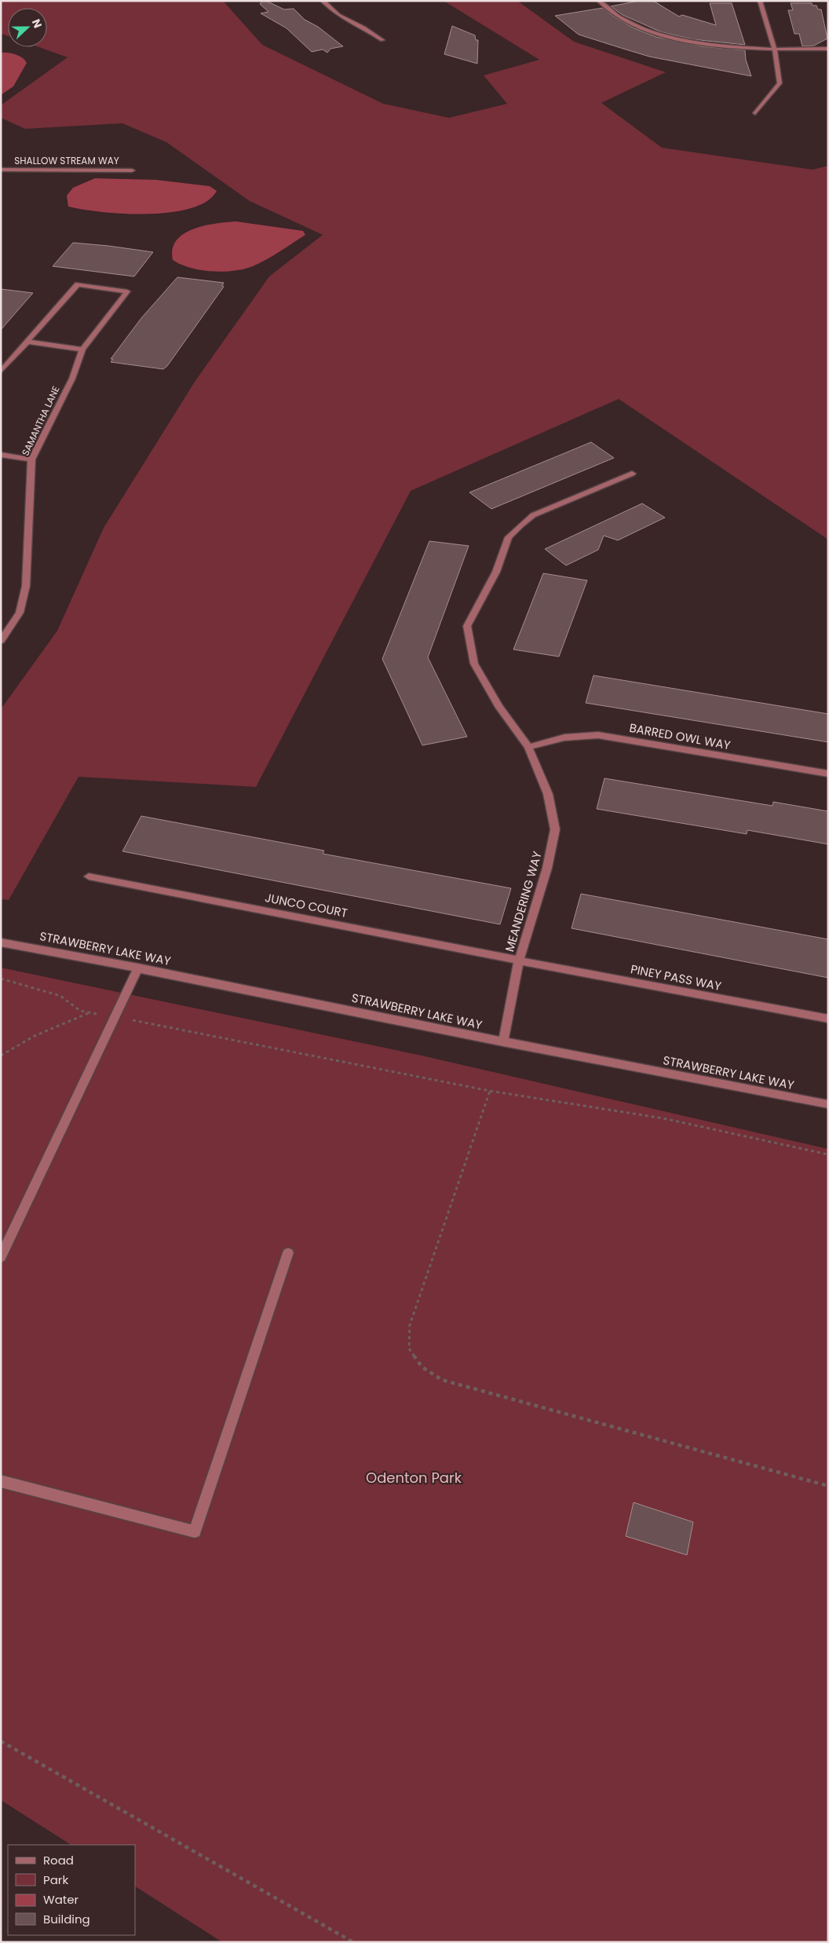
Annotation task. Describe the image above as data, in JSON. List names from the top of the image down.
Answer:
{
  "streets": {
    "street": [
      "SHALLOW STREAM WAY",
      "SAMANTHA LANE",
      "BARRED OWL WAY",
      "MEANDERING WAY",
      "JUNCO COURT",
      "STRAWBERRY LAKE WAY",
      "PINEY PASS WAY"
    ]
  },
  "crossings": [
    ["BARRED OWL WAY", "MEANDERING WAY"],
    ["MEANDERING WAY", "JUNCO COURT"],
    ["MEANDERING WAY", "STRAWBERRY LAKE WAY"],
    ["MEANDERING WAY", "PINEY PASS WAY"],
    ["JUNCO COURT", "PINEY PASS WAY"]
  ],
  "parks": ["Odenton Park"],
  "legend": [
    "Road",
    "Park",
    "Water",
    "Building"
  ],
  "north": "right"
}
